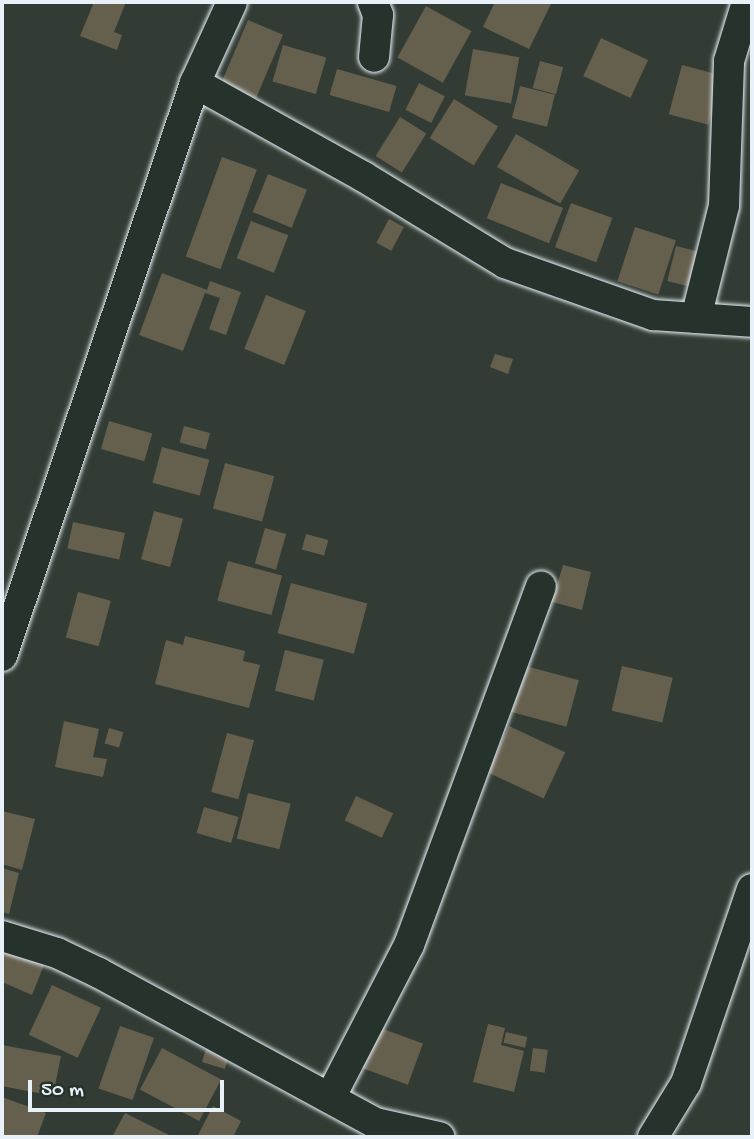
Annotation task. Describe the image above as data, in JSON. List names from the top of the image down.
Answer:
{
  "scale_bar": "50 m"
}
